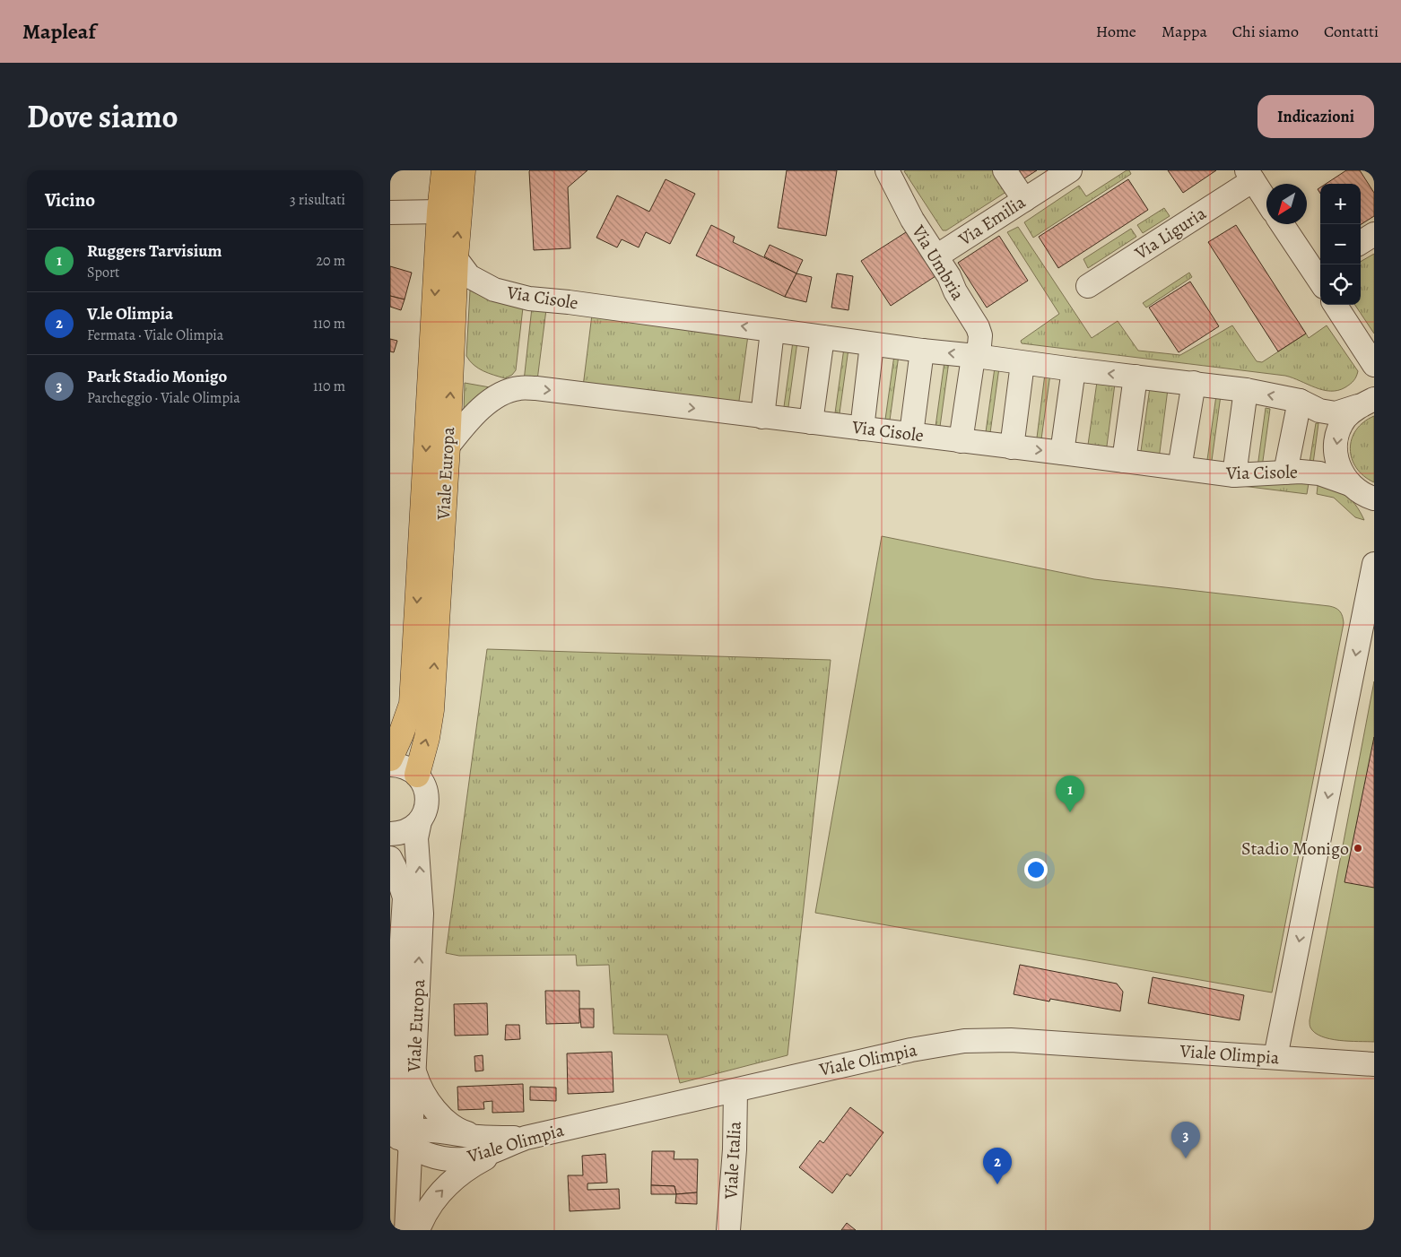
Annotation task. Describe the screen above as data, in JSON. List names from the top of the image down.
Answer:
{
  "streets": {
    "main road": ["Viale Europa"],
    "street": [
      "Via Emilia",
      "Via Liguria",
      "Via Umbria",
      "Via Cisole",
      "Viale Olimpia",
      "Viale Italia"
    ]
  },
  "crossings": [
    ["Via Emilia", "Via Umbria"],
    ["Via Umbria", "Via Cisole"],
    ["Via Cisole", "Viale Europa"],
    ["Viale Europa", "Viale Olimpia"],
    ["Viale Olimpia", "Viale Italia"]
  ],
  "places": ["Stadio Monigo"],
  "north": "bottom left",
  "page": {
    "header": "Mapleaf",
    "nav": [
      "Home",
      "Mappa",
      "Chi siamo",
      "Contatti"
    ],
    "title": "Dove siamo",
    "buttons": "Indicazioni",
    "heading": ["Vicino", "3 risultati"],
    "map_buttons": ["+", "−"],
    "list": [
      {
        "mark": "1",
        "name": "Ruggers Tarvisium",
        "note": "Sport",
        "value": "20 m"
      },
      {
        "mark": "2",
        "name": "V.le Olimpia",
        "note": "Fermata · Viale Olimpia",
        "value": "110 m"
      },
      {
        "mark": "3",
        "name": "Park Stadio Monigo",
        "note": "Parcheggio · Viale Olimpia",
        "value": "110 m"
      }
    ],
    "pins": ["1", "3", "2"]
  }
}
